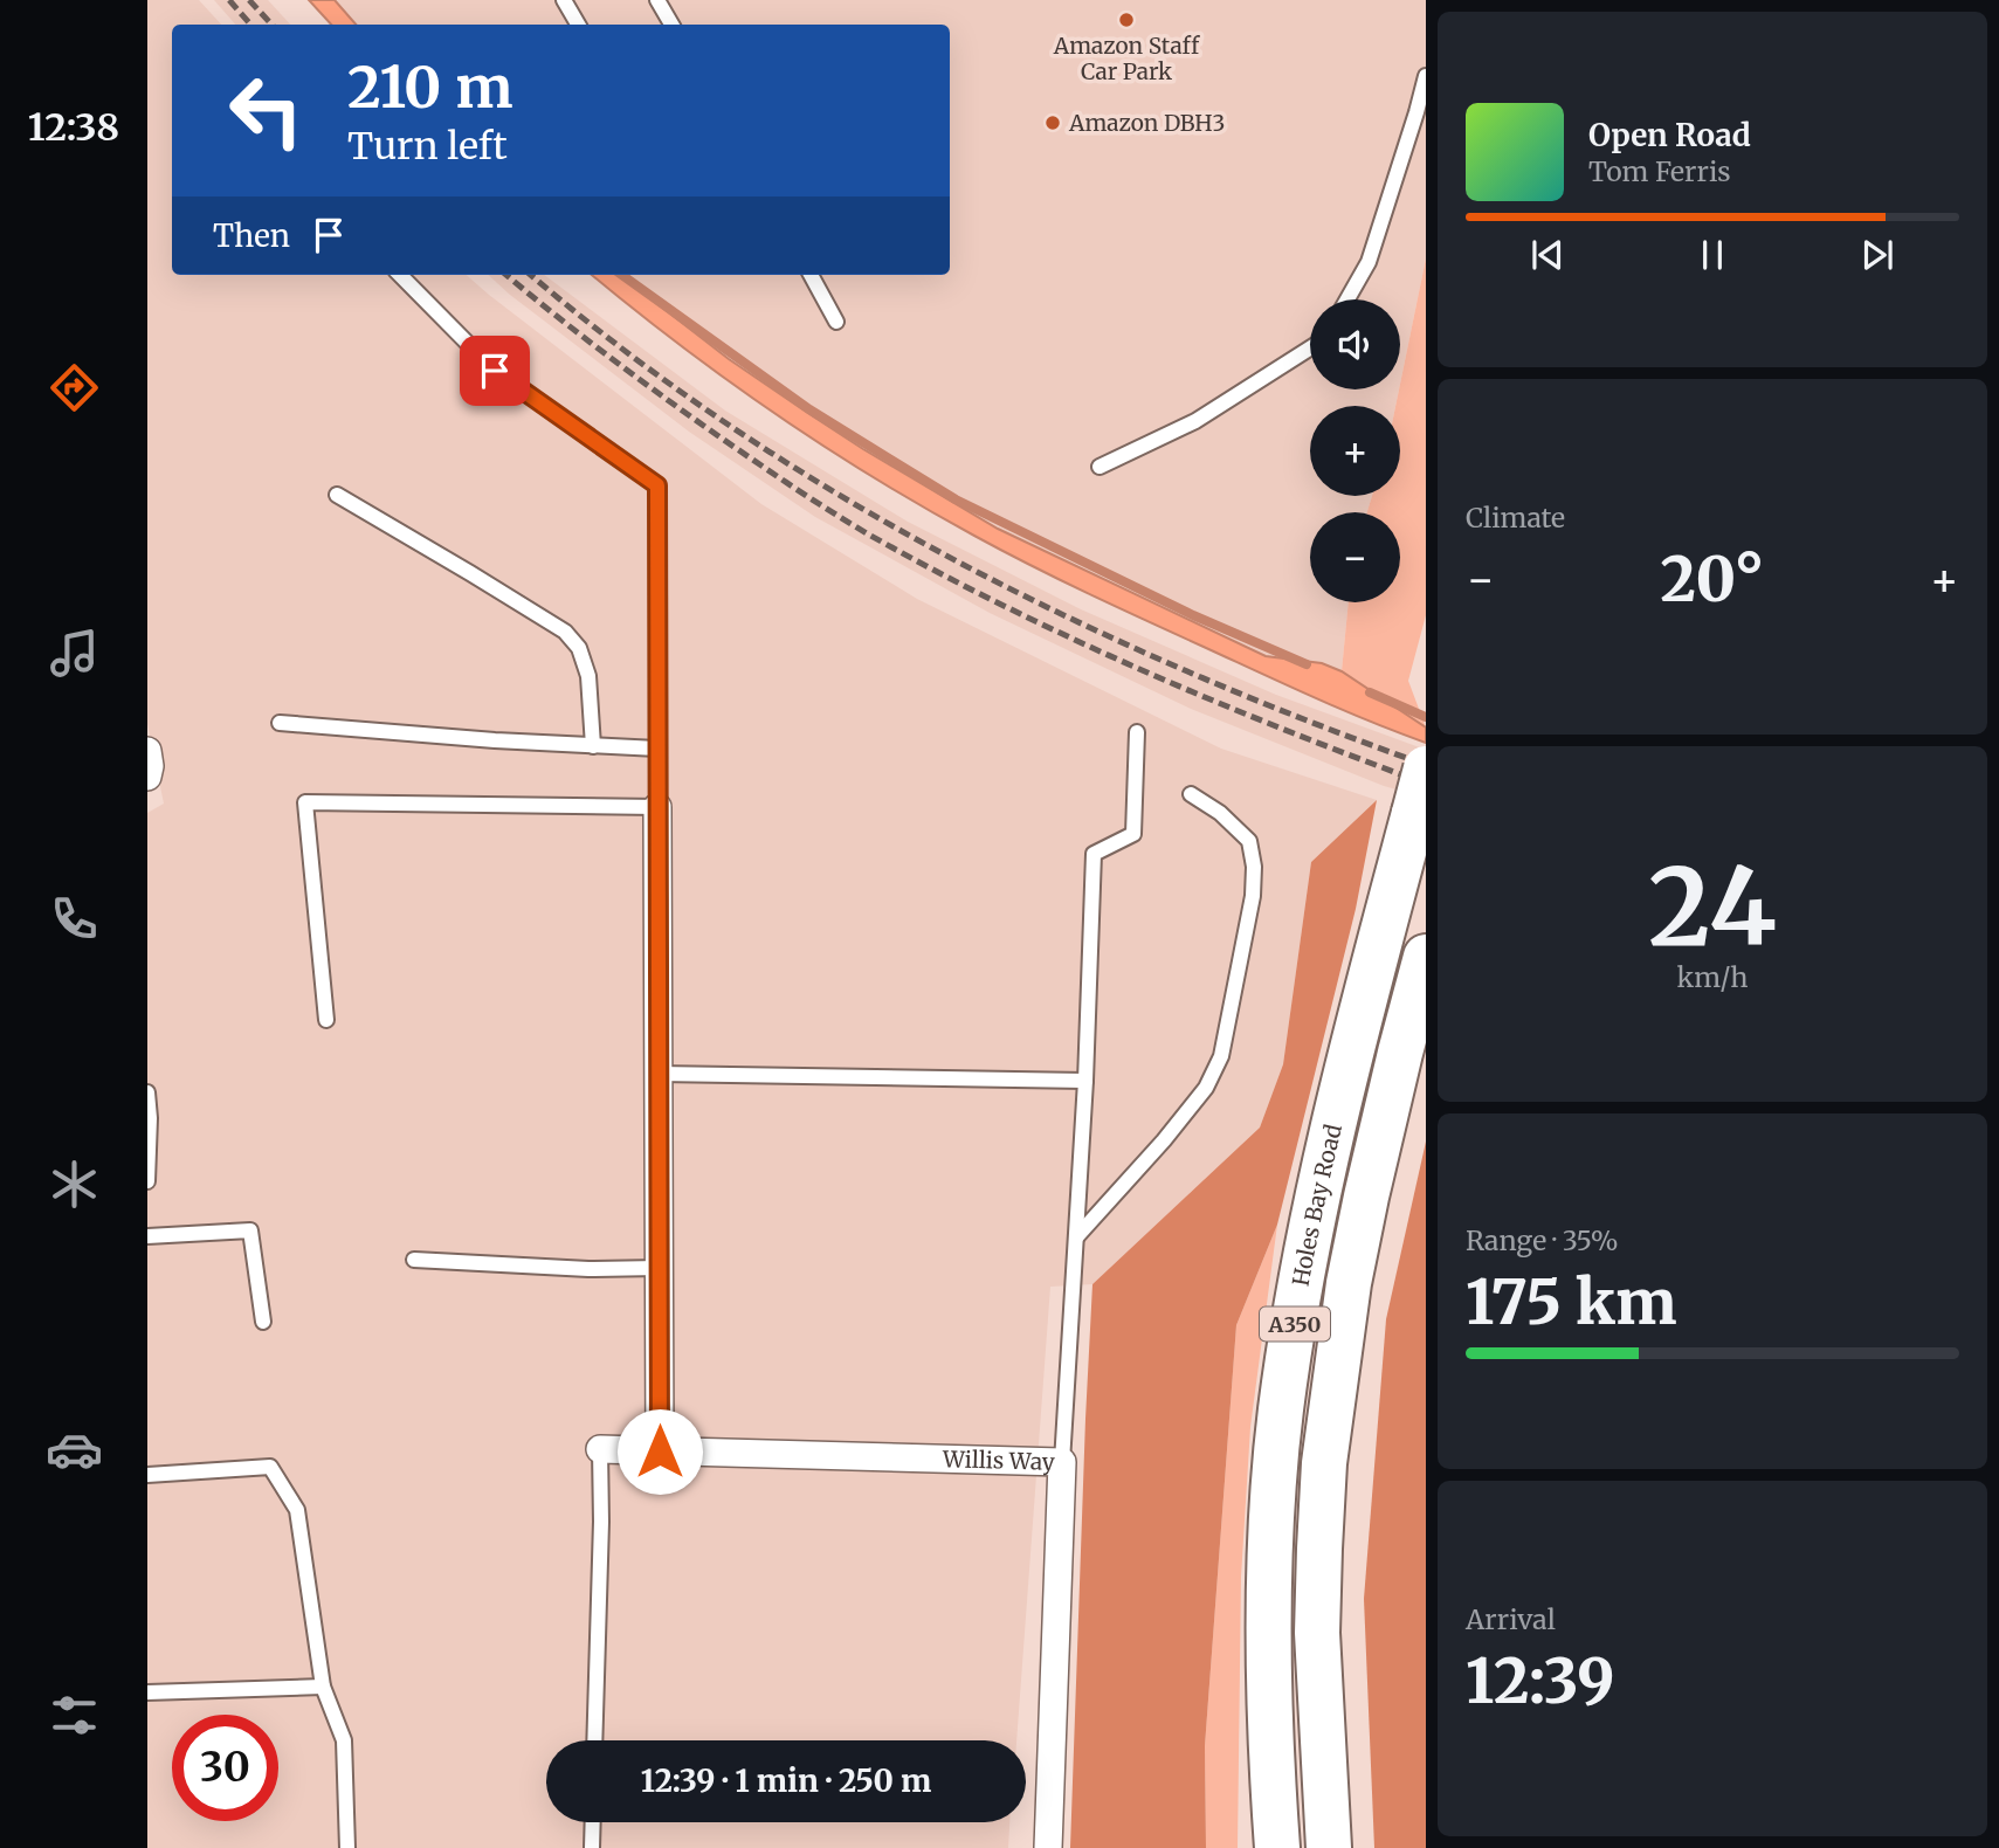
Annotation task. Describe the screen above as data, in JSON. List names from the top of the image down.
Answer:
{
  "streets": {
    "highway": ["Holes Bay Road", "A350"],
    "street": ["Willis Way"]
  },
  "places": ["Amazon Staff Car Park", "Amazon DBH3"],
  "page": {
    "tabs": "12:38",
    "turn": ["210 m", "Turn left"],
    "song": ["Open Road", "Tom Ferris"],
    "then": "Then",
    "map_buttons": ["+", "−"],
    "tile": [
      "Climate",
      ["24", "km/h"],
      ["Range · 35%", "175 km"],
      ["Arrival", "12:39"]
    ],
    "heat": ["−", "20°", "+"],
    "limit": "30",
    "trip": "12:39 · 1 min · 250 m"
  }
}
